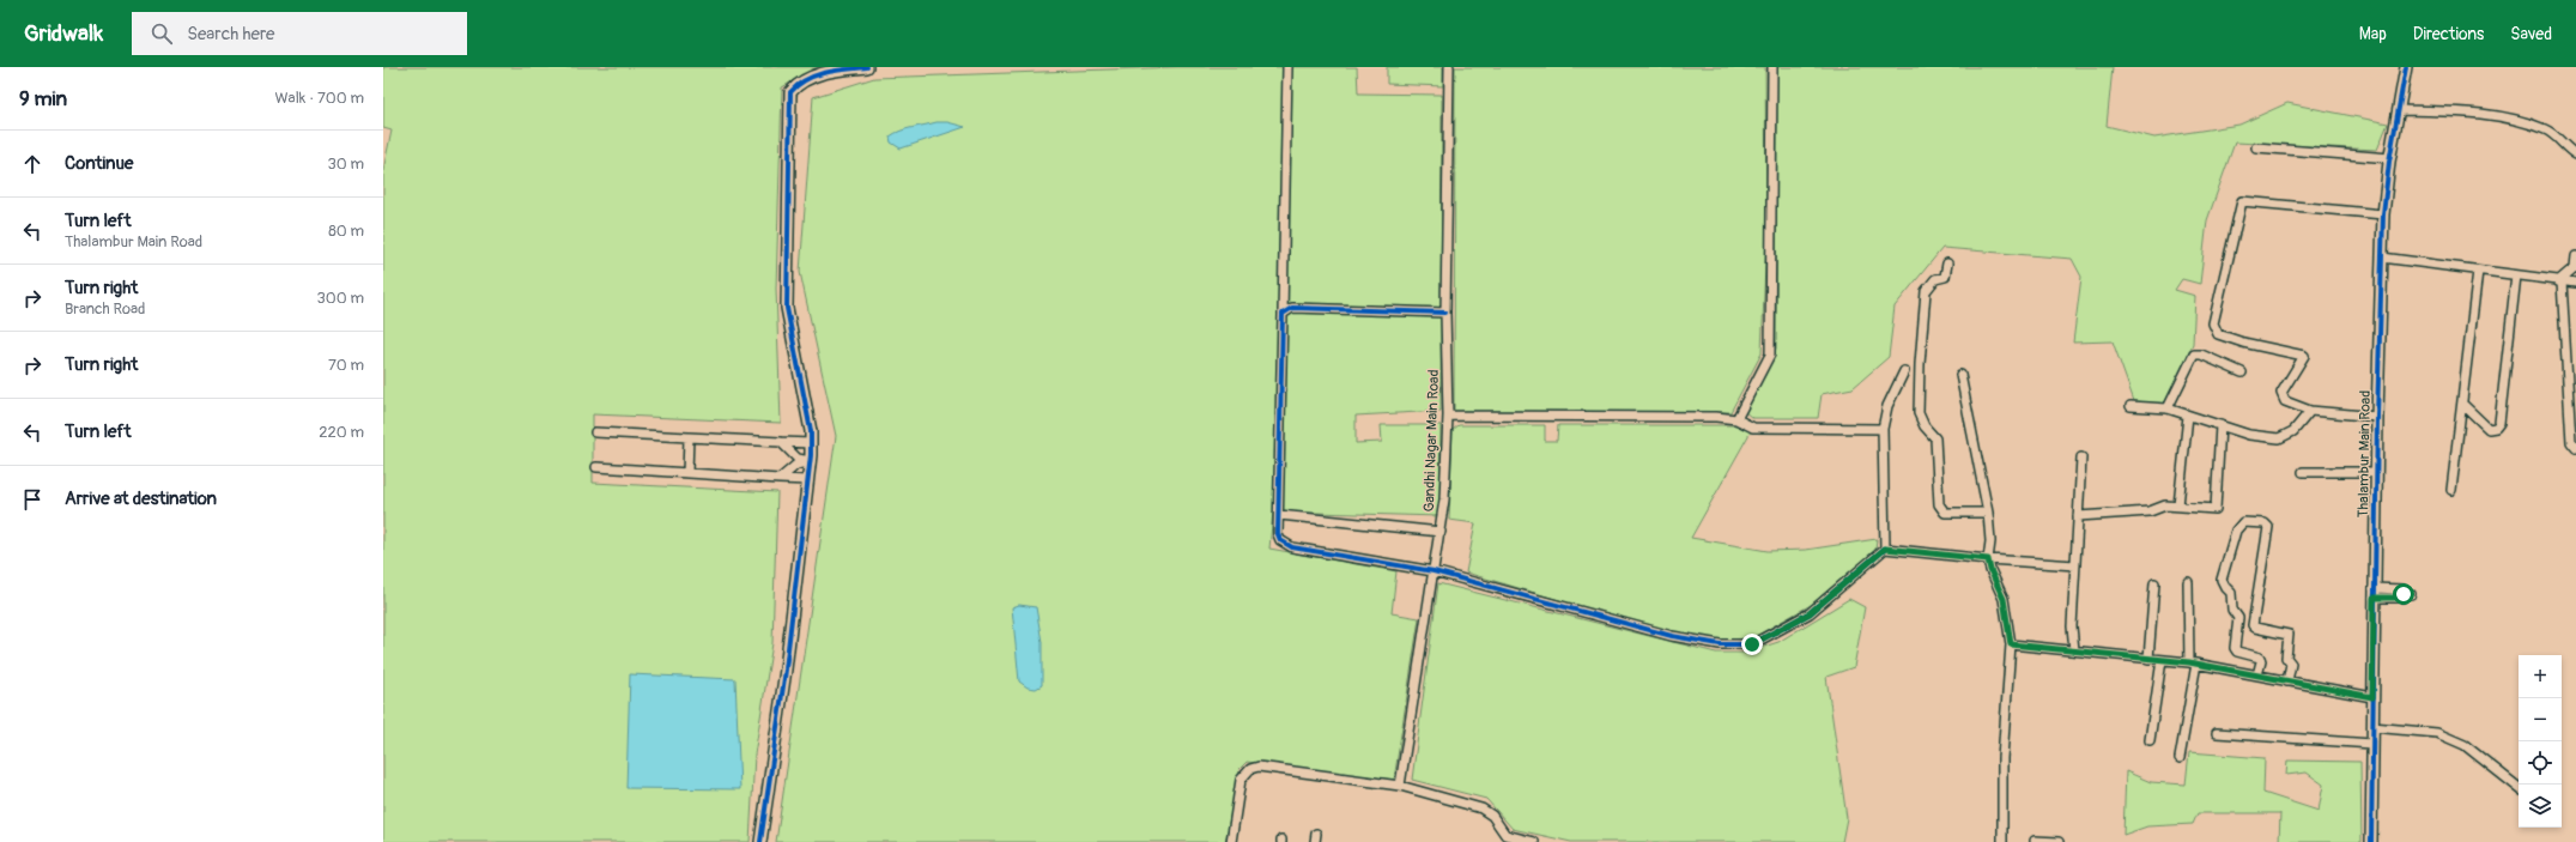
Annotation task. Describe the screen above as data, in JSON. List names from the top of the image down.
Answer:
{
  "streets": {
    "street": ["Gandhi Nagar Main Road", "Thalambur Main Road"]
  },
  "page": {
    "header": "Gridwalk",
    "search": "Search here",
    "nav": ["Map", "Directions", "Saved"],
    "heading": ["9 min", "Walk · 700 m"],
    "list": [
      ["Continue", "30 m"],
      ["Turn left", "Thalambur Main Road", "80 m"],
      ["Turn right", "Branch Road", "300 m"],
      ["Turn right", "70 m"],
      ["Turn left", "220 m"],
      "Arrive at destination"
    ],
    "map_buttons": ["+", "−"]
  }
}
